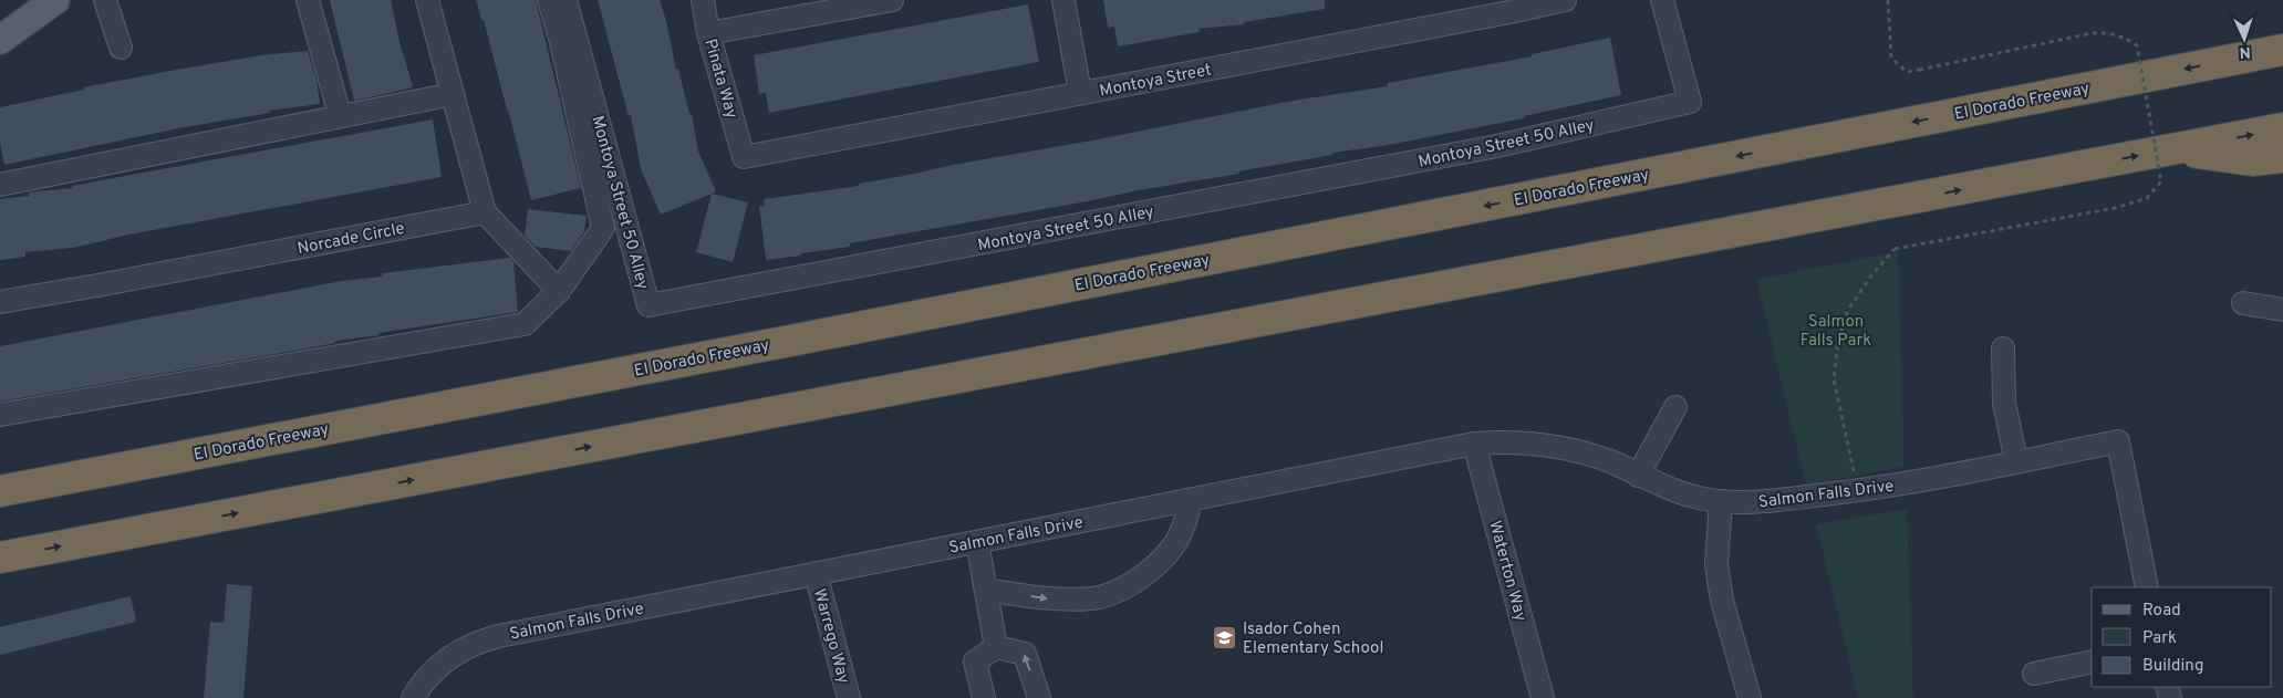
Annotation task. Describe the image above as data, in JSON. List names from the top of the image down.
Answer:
{
  "streets": {
    "highway": ["El Dorado Freeway"],
    "street": [
      "Pinata Way",
      "Montoya Street",
      "Montoya Street 50 Alley",
      "Norcade Circle",
      "Salmon Falls Drive",
      "Waterton Way",
      "Warrego Way"
    ]
  },
  "crossings": [
    ["Pinata Way", "Montoya Street"],
    ["Salmon Falls Drive", "Waterton Way"],
    ["Salmon Falls Drive", "Warrego Way"]
  ],
  "parks": ["Salmon Falls Park"],
  "places": {
    "school or university": ["Isador Cohen Elementary School"]
  },
  "legend": ["Road", "Park", "Building"],
  "north": "bottom"
}
